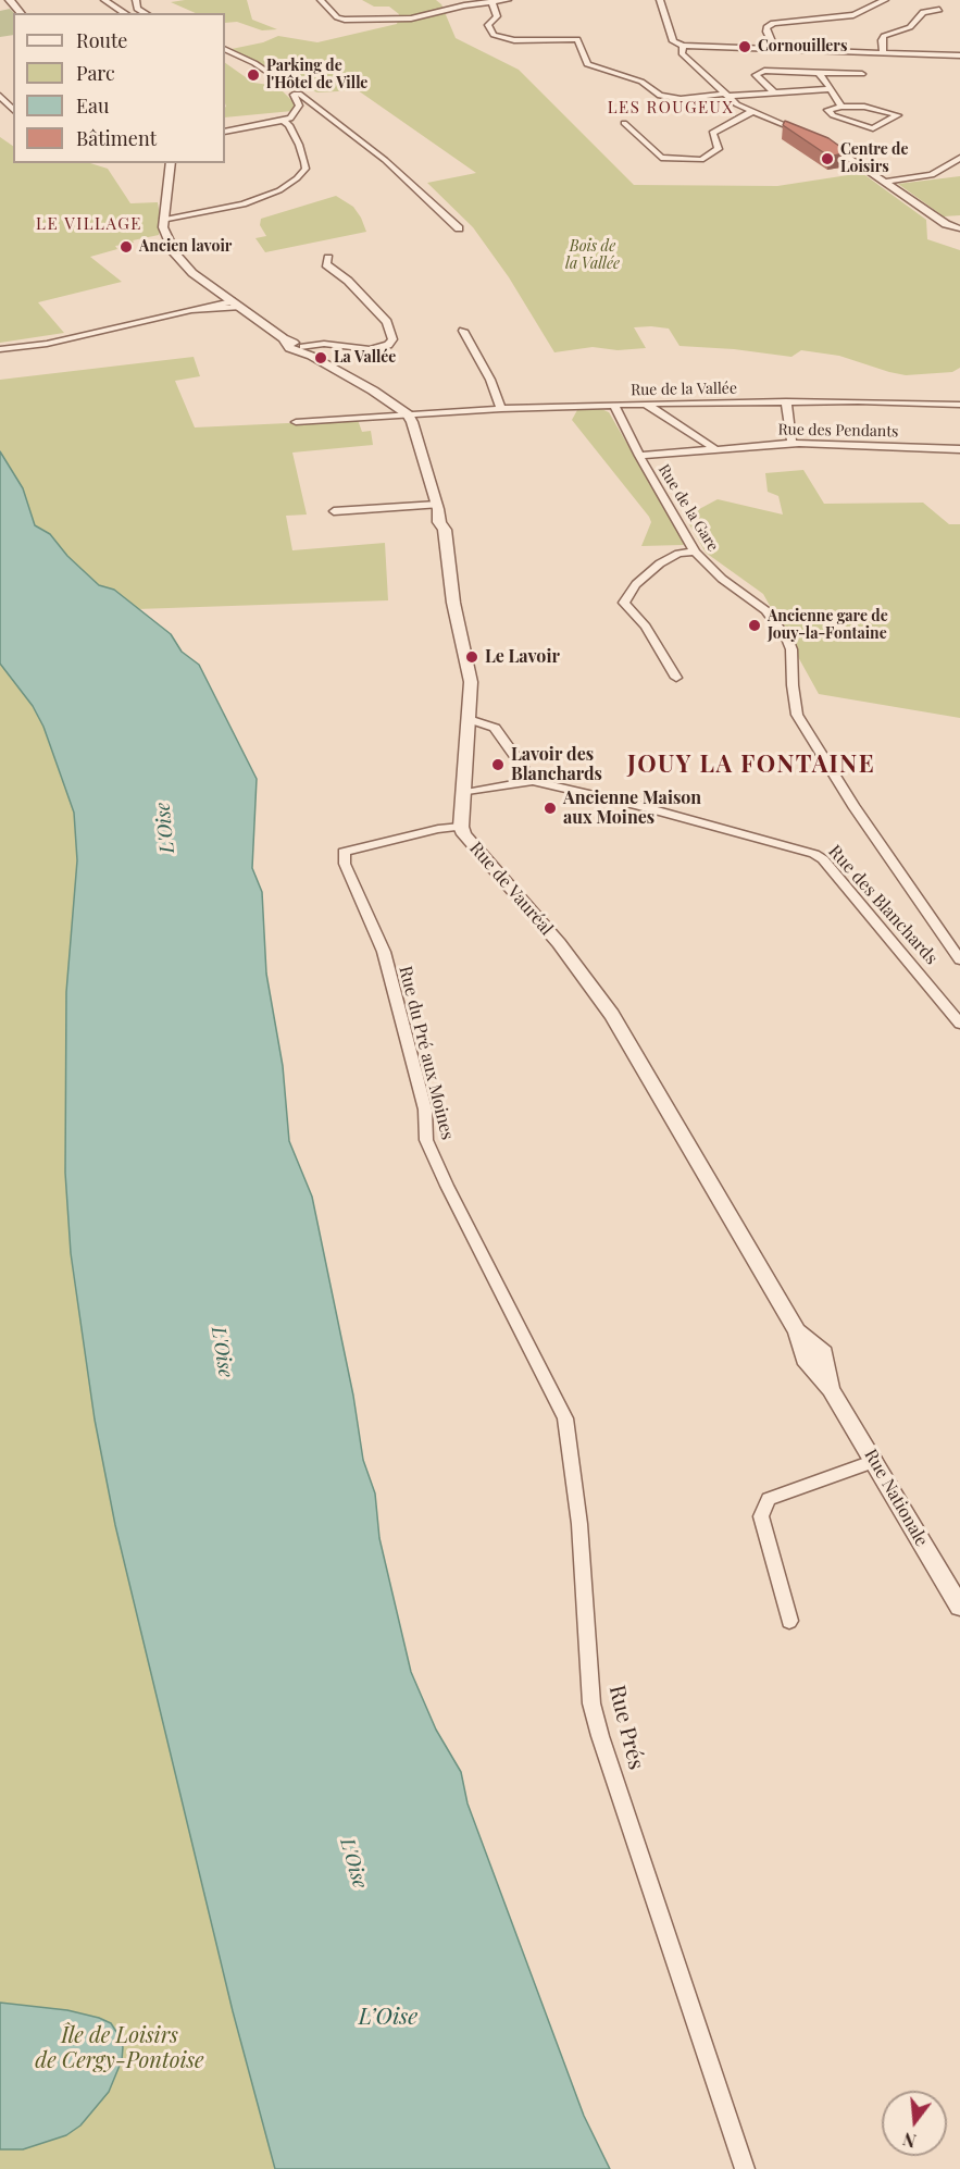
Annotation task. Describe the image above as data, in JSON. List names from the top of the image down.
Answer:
{
  "streets": {
    "street": [
      "Rue de la Vallée",
      "Rue des Pendants",
      "Rue de la Gare",
      "Rue de Vauréal",
      "Rue des Blanchards",
      "Rue du Pré aux Moines",
      "Rue Nationale",
      "Rue Prés"
    ]
  },
  "crossings": [
    ["Rue de la Vallée", "Rue de la Gare"],
    ["Rue de la Vallée", "Rue de Vauréal"],
    ["Rue des Pendants", "Rue de la Gare"],
    ["Rue de Vauréal", "Rue des Blanchards"],
    ["Rue de Vauréal", "Rue du Pré aux Moines"],
    ["Rue de Vauréal", "Rue Nationale"],
    ["Rue du Pré aux Moines", "Rue Prés"]
  ],
  "districts": ["LES ROUGEUX", "LE VILLAGE", "JOUY LA FONTAINE"],
  "water": ["L'Oise", "L’Oise"],
  "parks": ["Bois de la Vallée", "Île de Loisirs de Cergy-Pontoise"],
  "places": [
    "Cornouillers",
    "Parking de l'Hôtel de Ville",
    "Centre de Loisirs",
    "Ancien lavoir",
    "La Vallée",
    "Ancienne gare de Jouy-la-Fontaine",
    "Le Lavoir",
    "Lavoir des Blanchards",
    "Ancienne Maison aux Moines"
  ],
  "legend": [
    "Route",
    "Parc",
    "Eau",
    "Bâtiment"
  ],
  "north": "bottom"
}
